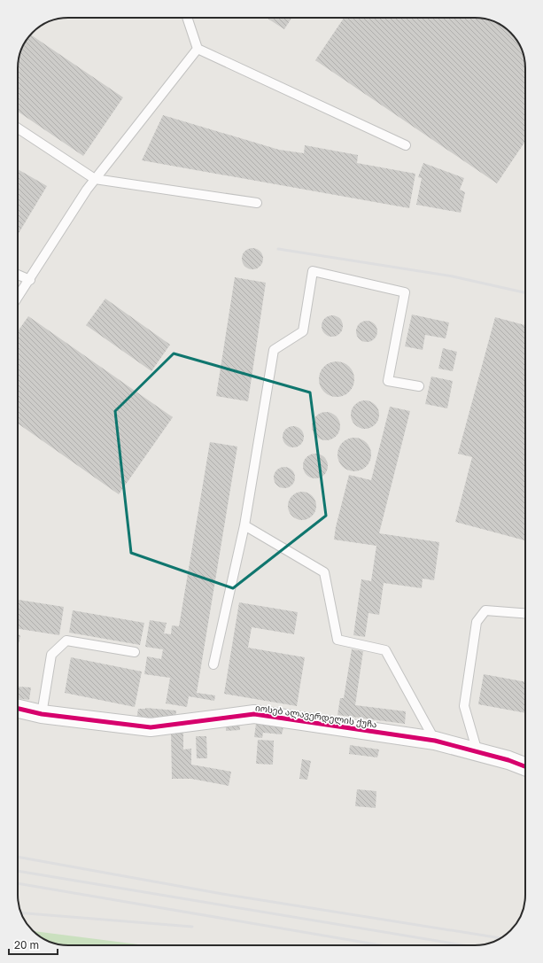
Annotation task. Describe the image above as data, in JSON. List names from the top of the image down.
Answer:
{
  "streets": {
    "street": ["იოსებ ალავერდელის ქუჩა"]
  },
  "scale_bar": "20 m"
}
